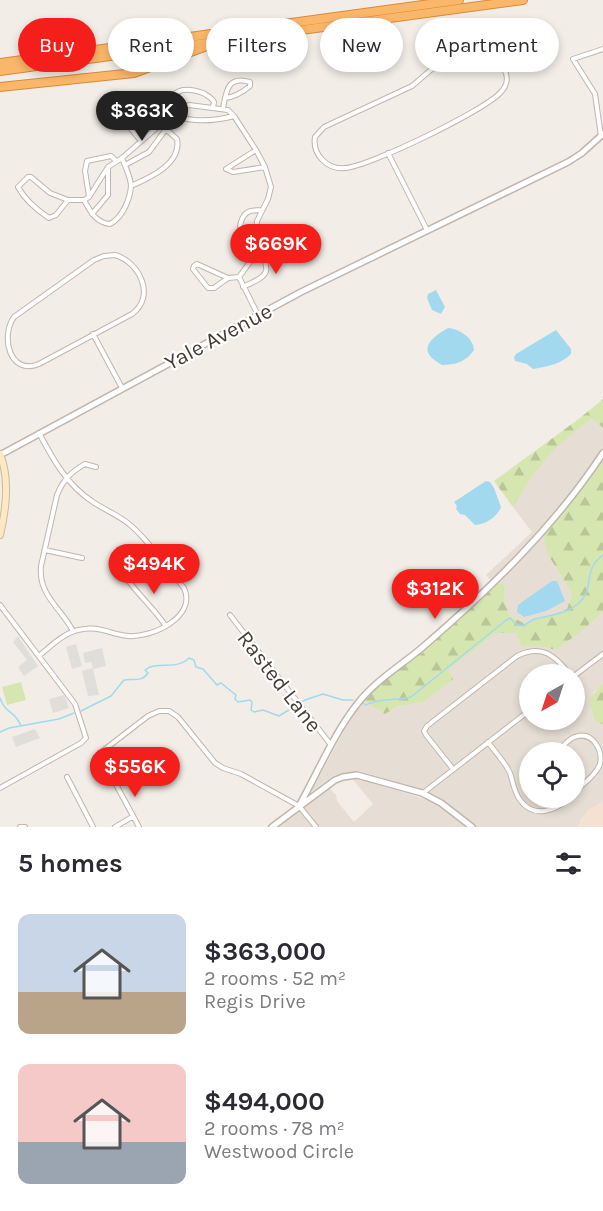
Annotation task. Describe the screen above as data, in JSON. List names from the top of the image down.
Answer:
{
  "streets": {
    "main road": ["Yale Avenue"],
    "street": ["Rasted Lane"]
  },
  "north": "bottom left",
  "page": {
    "chip": [
      "Buy",
      "Rent",
      "Filters",
      "New",
      "Apartment"
    ],
    "price": [
      "$363K",
      "$669K",
      "$494K",
      "$312K",
      "$556K"
    ],
    "heading": "5 homes",
    "list": [
      {
        "name": "$363,000",
        "note": "2 rooms · 52 m² · Regis Drive"
      },
      {
        "name": "$494,000",
        "note": "2 rooms · 78 m² · Westwood Circle"
      }
    ]
  }
}
